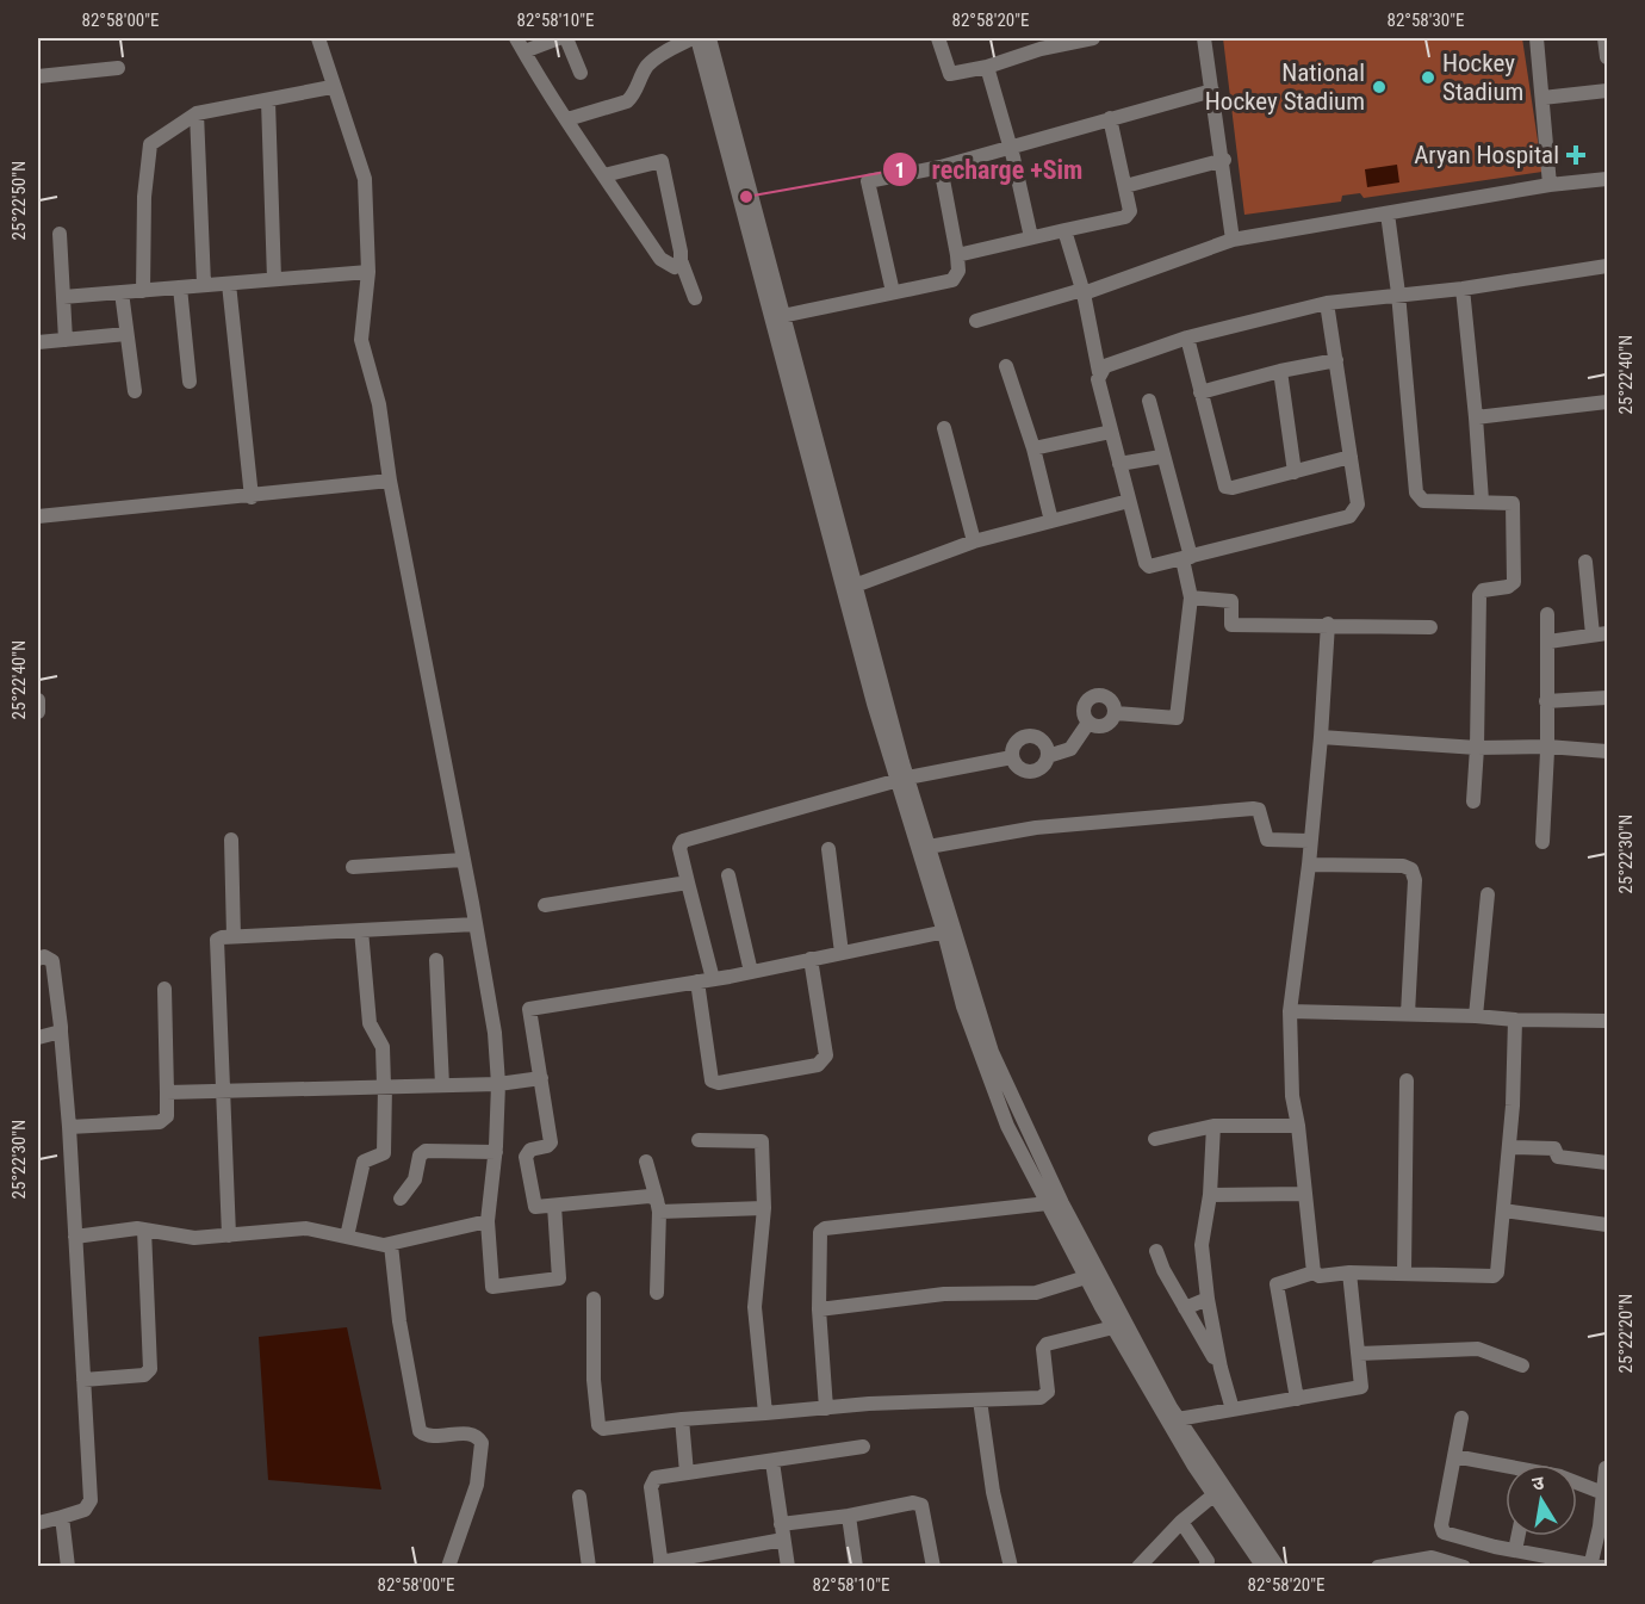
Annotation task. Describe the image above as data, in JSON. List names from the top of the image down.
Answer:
{
  "places": {
    "other": ["Hockey Stadium", "National Hockey Stadium", "recharge +Sim"],
    "health": ["Aryan Hospital"]
  },
  "north": "top",
  "coordinates": [
    "82°58'00\"E",
    "82°58'10\"E",
    "82°58'20\"E",
    "82°58'30\"E",
    "25°22'50\"N",
    "25°22'40\"N",
    "25°22'30\"N",
    "25°22'20\"N"
  ]
}
